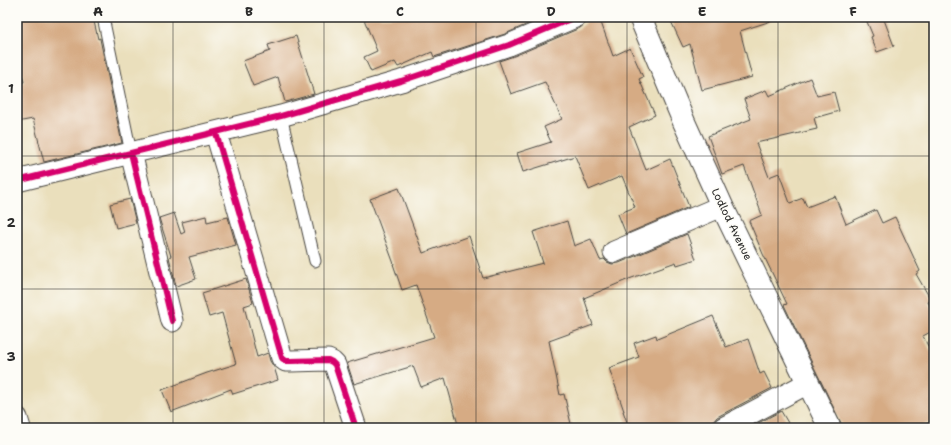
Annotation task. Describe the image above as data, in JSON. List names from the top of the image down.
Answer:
{
  "streets": {
    "main road": ["Lodlod Avenue"]
  },
  "grid": {
    "columns": [
      "A",
      "B",
      "C",
      "D",
      "E",
      "F"
    ],
    "rows": ["1", "2", "3"]
  }
}
